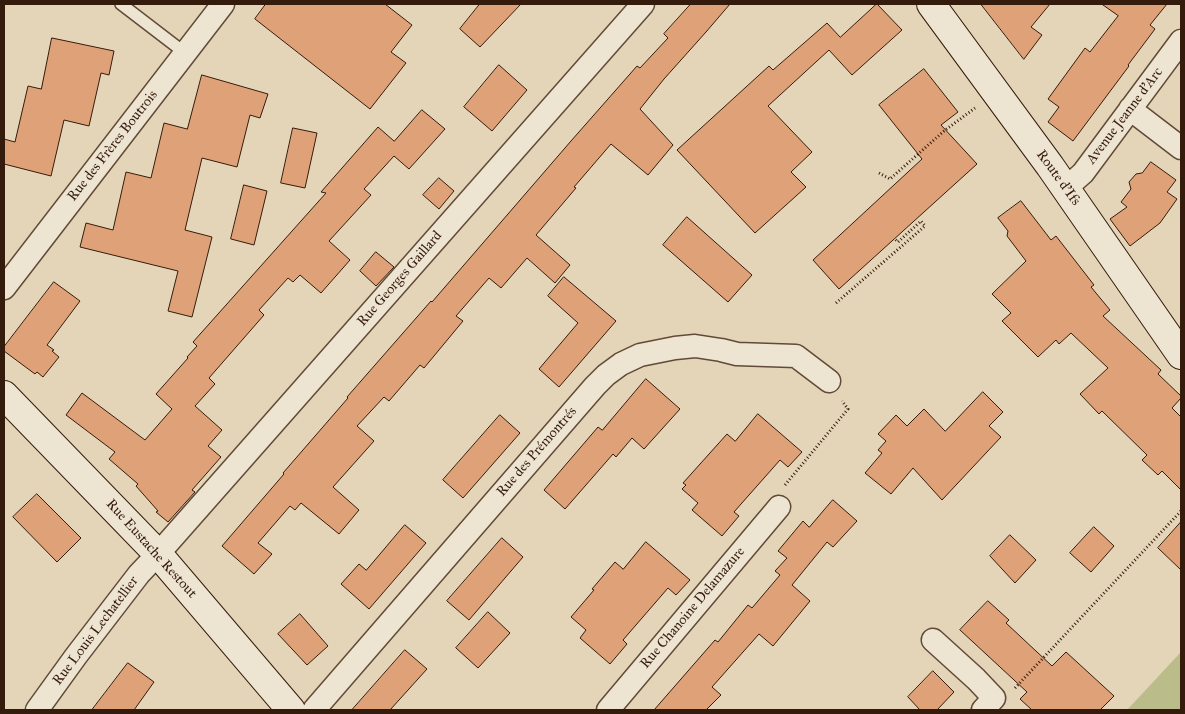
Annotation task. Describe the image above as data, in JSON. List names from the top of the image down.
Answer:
{
  "streets": {
    "street": [
      "Avenue Jeanne d'Arc",
      "Rue des Frères Boutrois",
      "Route d'Ifs",
      "Rue Georges Gaillard",
      "Rue des Prémontrés",
      "Rue Eustache Restout",
      "Rue Chanoine Delamazure",
      "Rue Louis Lechatellier"
    ]
  },
  "crossings": [
    ["Avenue Jeanne d'Arc", "Route d'Ifs"],
    ["Rue Georges Gaillard", "Rue Eustache Restout"],
    ["Rue Georges Gaillard", "Rue Louis Lechatellier"],
    ["Rue Eustache Restout", "Rue Louis Lechatellier"]
  ]
}
